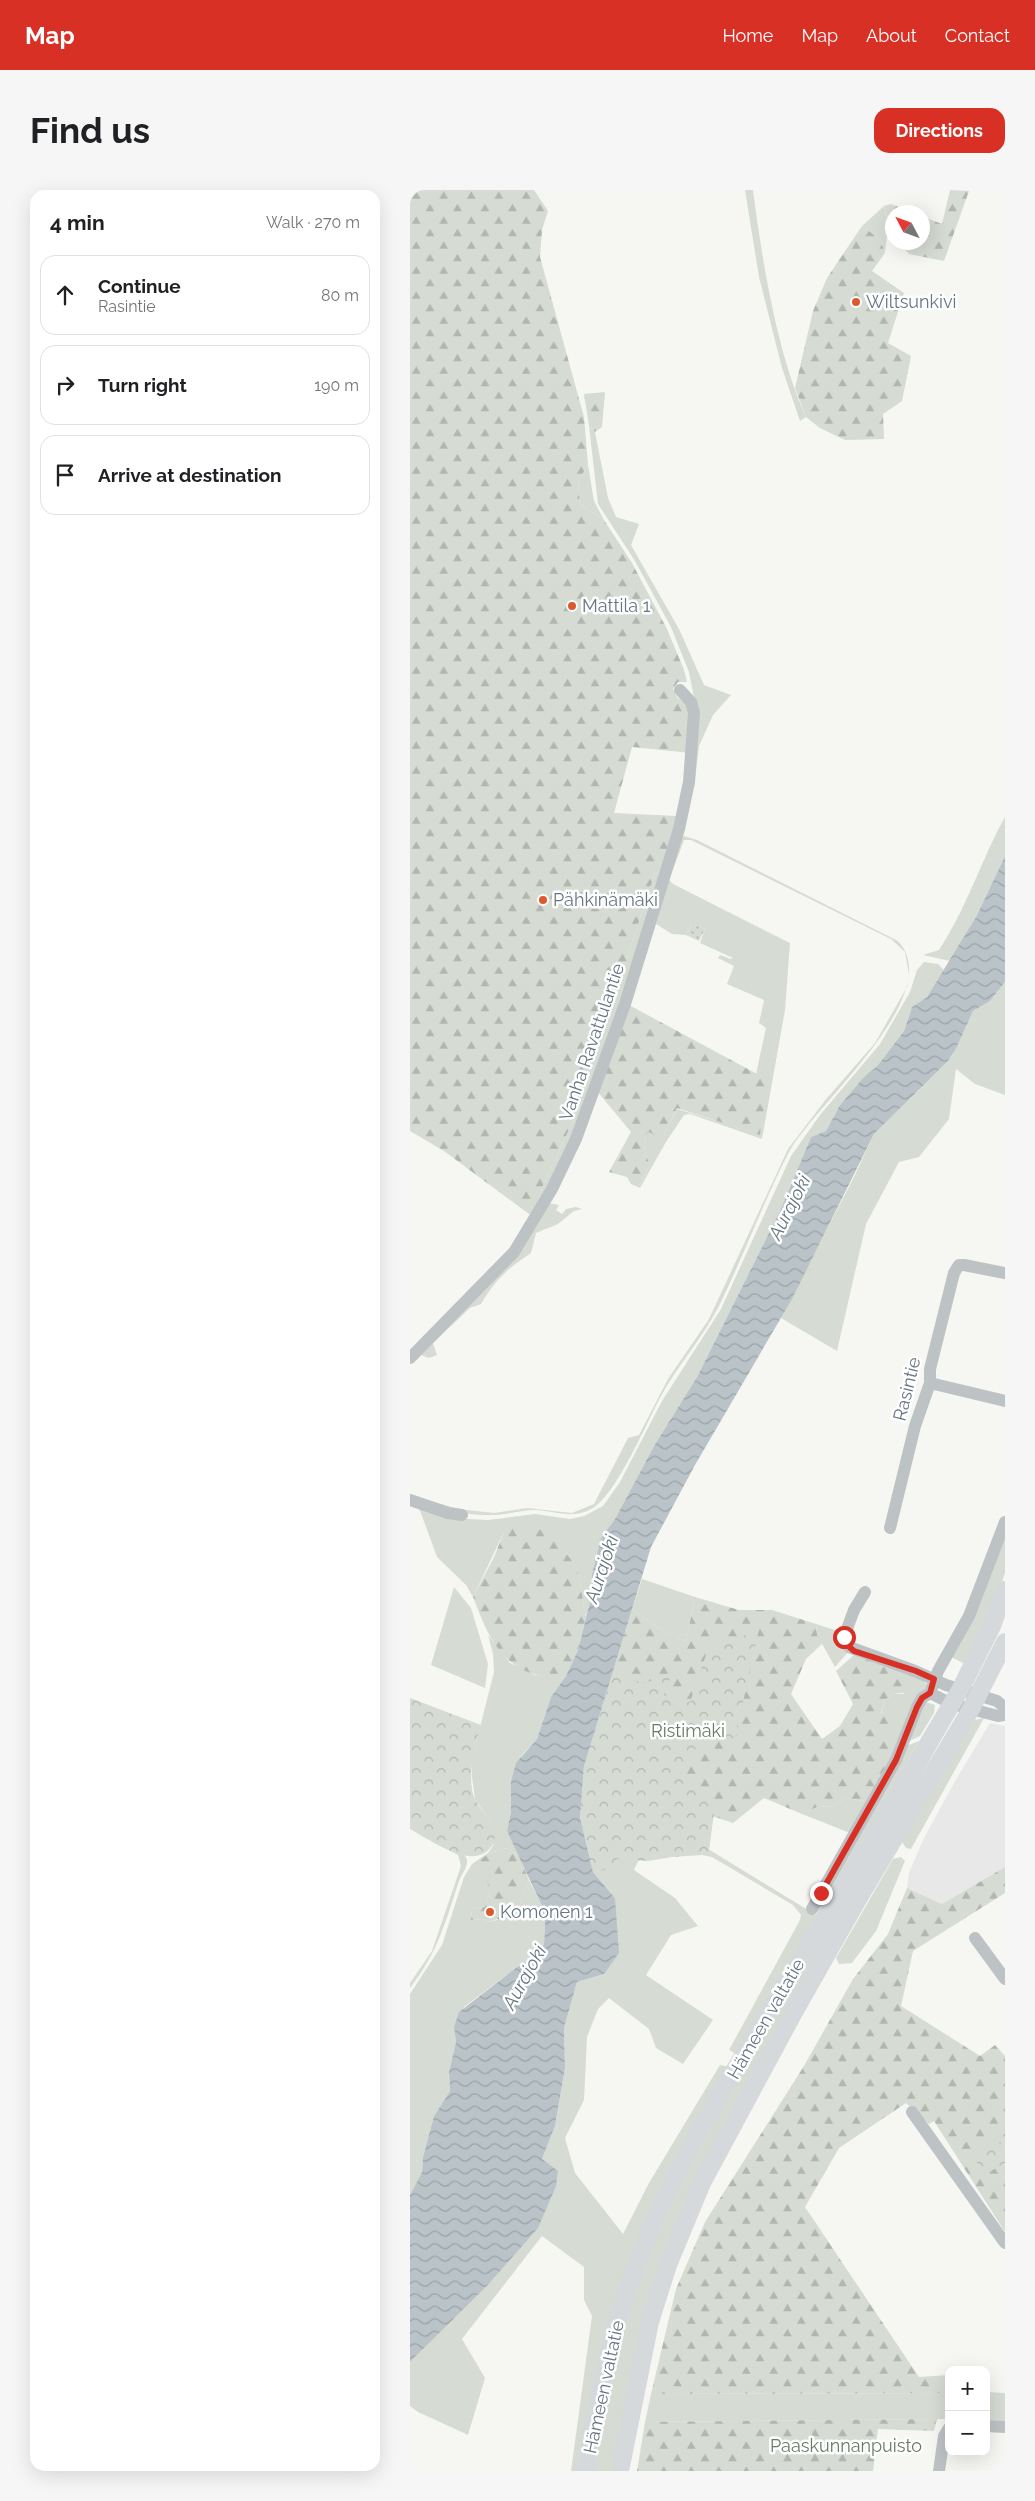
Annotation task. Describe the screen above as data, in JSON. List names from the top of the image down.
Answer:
{
  "streets": {
    "highway": ["Hämeen valtatie"],
    "street": ["Vanha Ravattulantie", "Rasintie"]
  },
  "water": ["Aurajoki"],
  "parks": ["Ristimäki", "Paaskunnanpuisto"],
  "places": [
    "Wiltsunkivi",
    "Mattila 1",
    "Pähkinämäki",
    "Komonen 1"
  ],
  "north": "top left",
  "page": {
    "header": "Map",
    "nav": [
      "Home",
      "Map",
      "About",
      "Contact"
    ],
    "buttons": "Directions",
    "title": "Find us",
    "heading": ["4 min", "Walk · 270 m"],
    "list": [
      ["Continue", "Rasintie", "80 m"],
      ["Turn right", "190 m"],
      "Arrive at destination"
    ],
    "map_buttons": ["+", "−"]
  }
}
